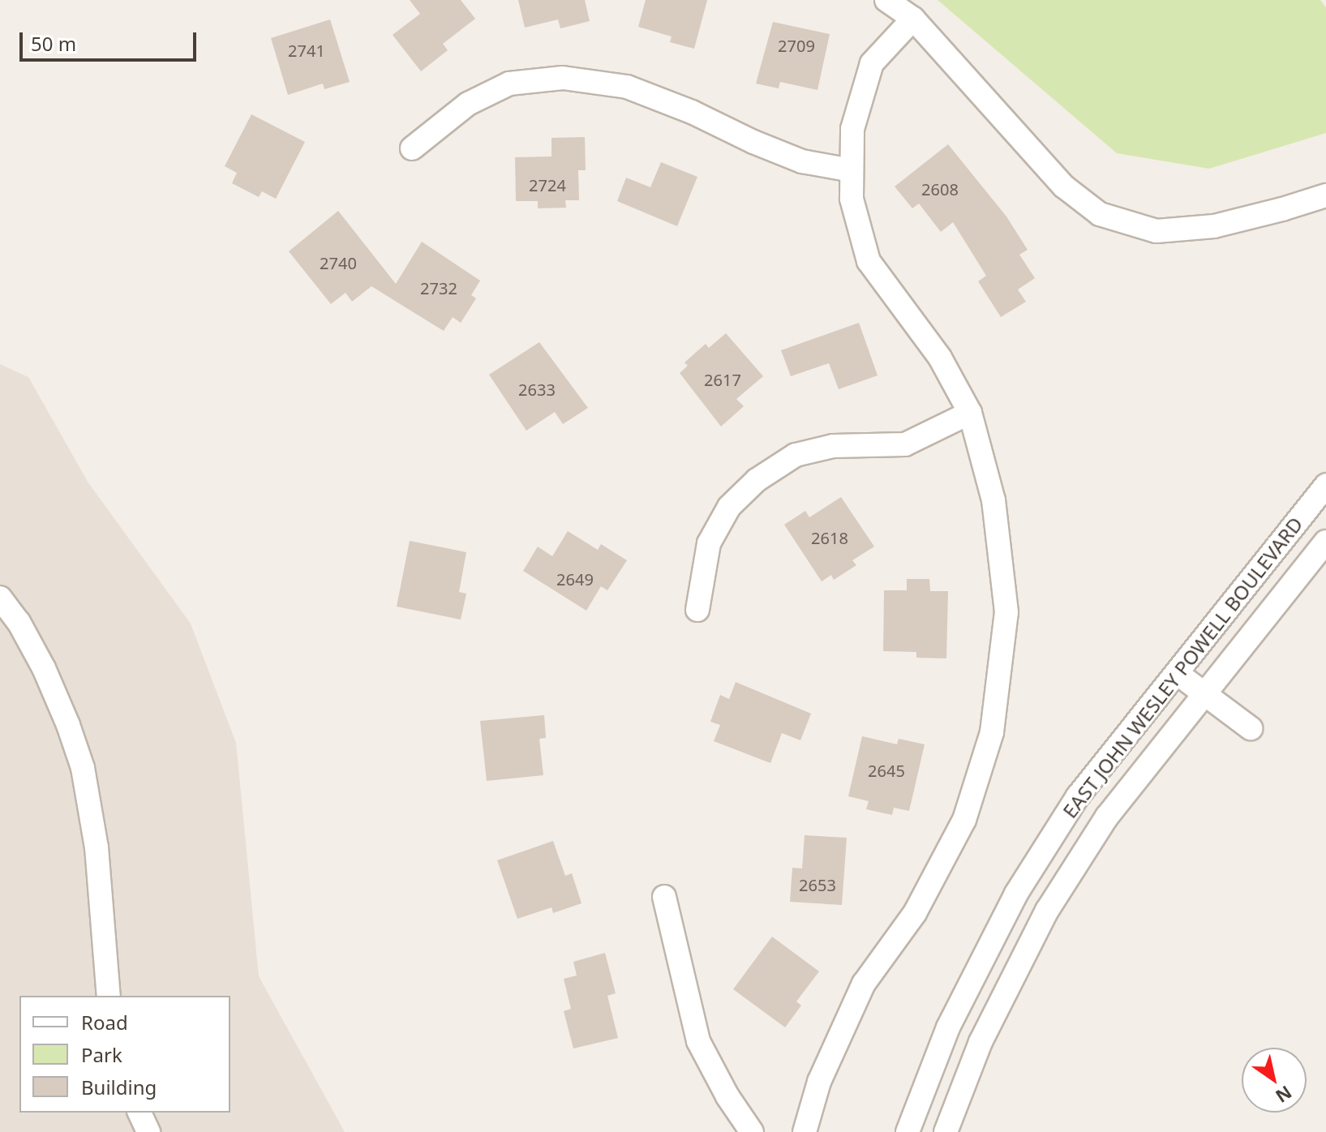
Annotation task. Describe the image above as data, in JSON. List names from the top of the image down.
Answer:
{
  "streets": {
    "street": ["EAST JOHN WESLEY POWELL BOULEVARD"]
  },
  "house_numbers": [
    "2709",
    "2741",
    "2724",
    "2608",
    "2740",
    "2732",
    "2617",
    "2633",
    "2618",
    "2649",
    "2645",
    "2653"
  ],
  "legend": ["Road", "Park", "Building"],
  "scale_bar": "50 m",
  "north": "bottom right"
}
